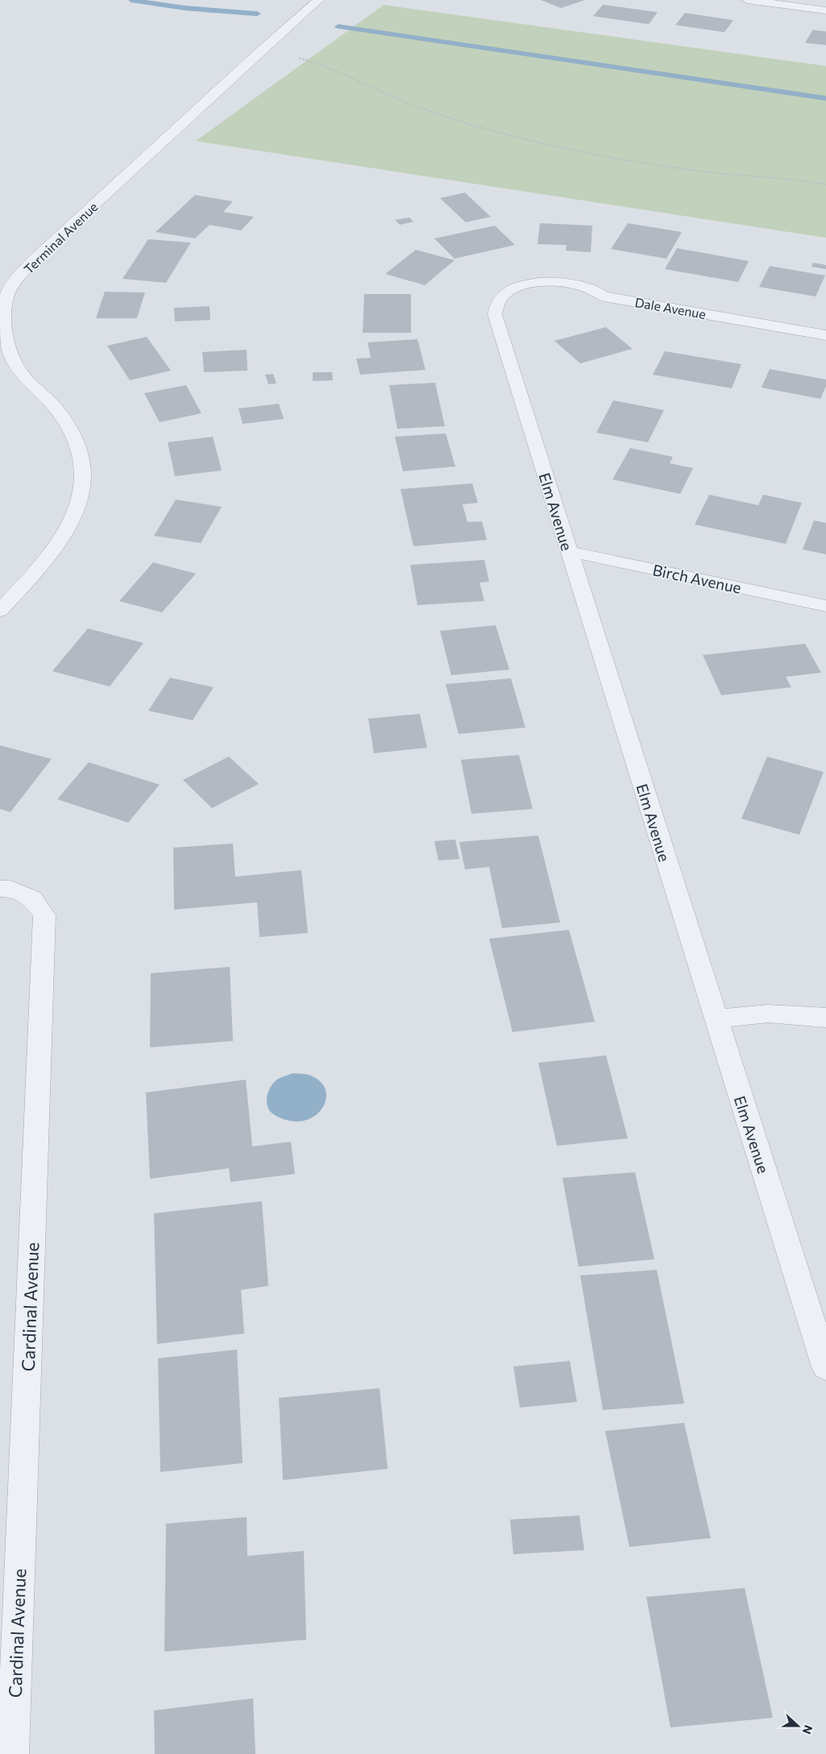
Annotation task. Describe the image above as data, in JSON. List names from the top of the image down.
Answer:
{
  "streets": {
    "street": [
      "Terminal Avenue",
      "Dale Avenue",
      "Elm Avenue",
      "Birch Avenue",
      "Cardinal Avenue"
    ]
  },
  "crossings": [
    ["Dale Avenue", "Elm Avenue"],
    ["Elm Avenue", "Birch Avenue"]
  ],
  "north": "right"
}
